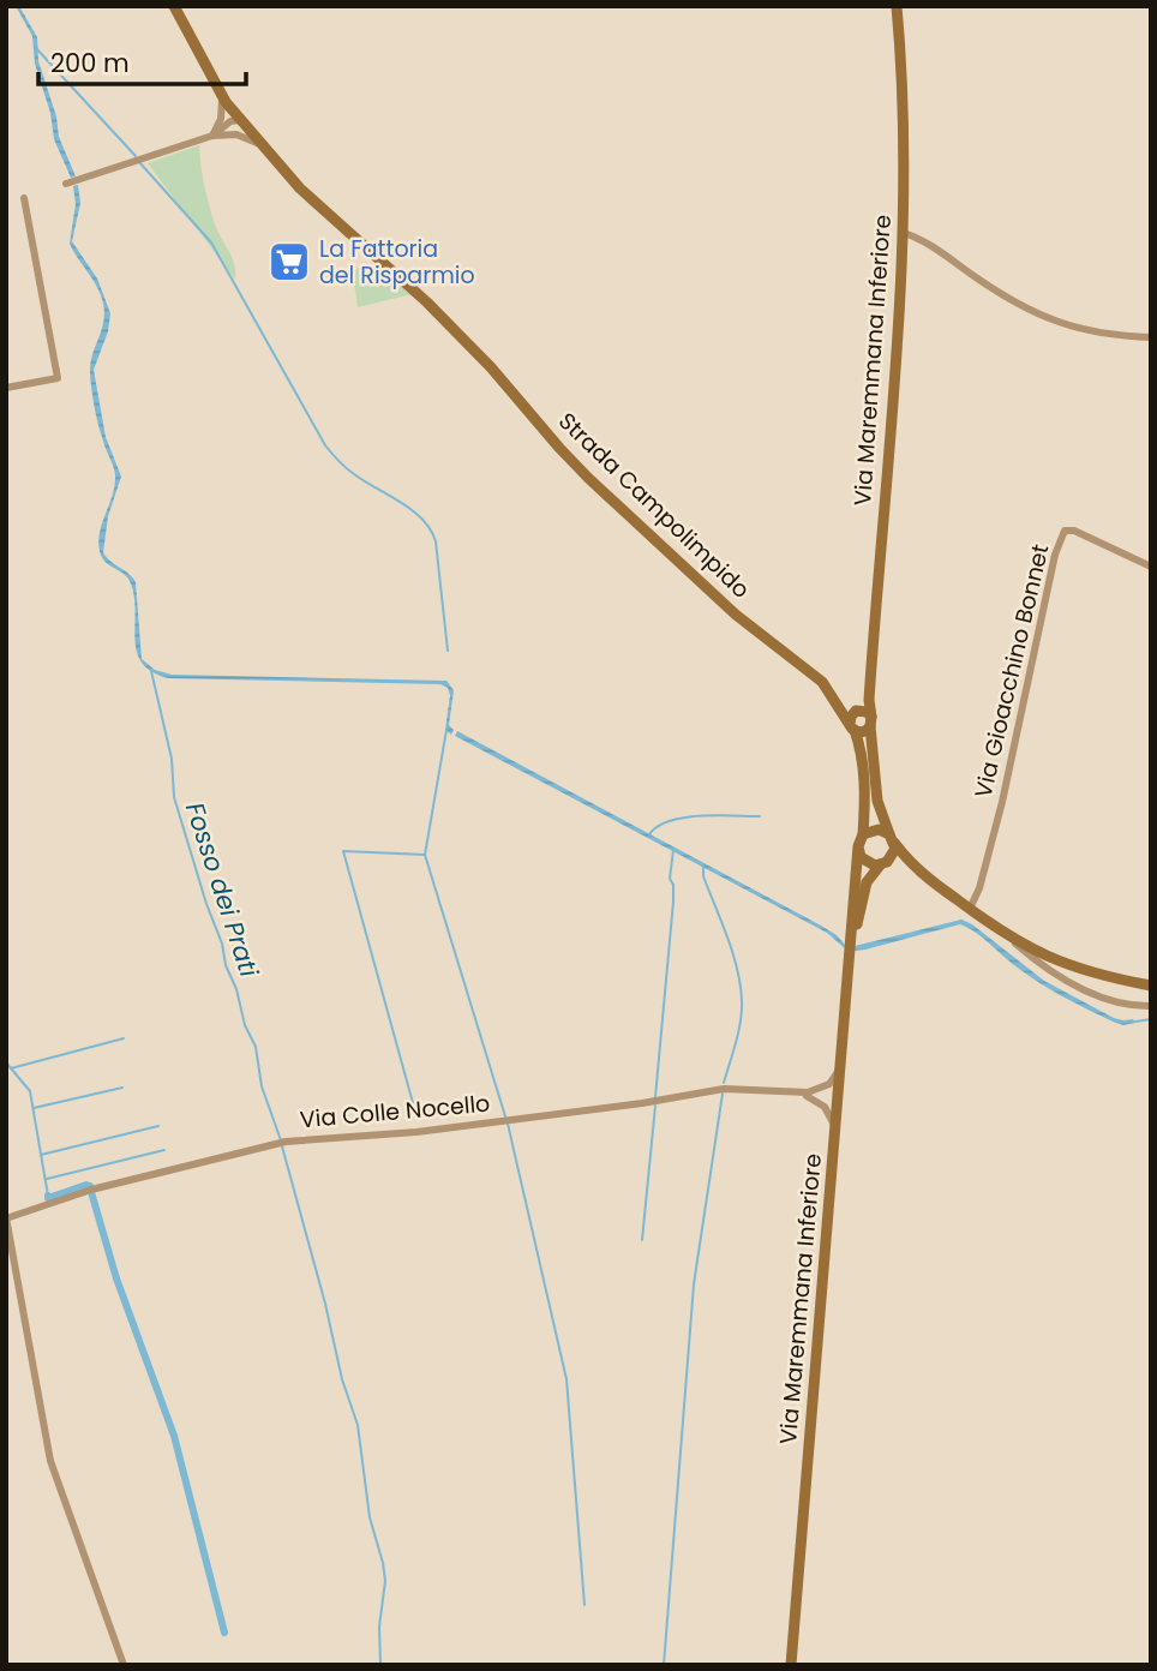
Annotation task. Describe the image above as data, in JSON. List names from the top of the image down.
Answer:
{
  "streets": {
    "main road": ["Via Maremmana Inferiore", "Strada Campolimpido"],
    "street": ["Via Gioacchino Bonnet", "Via Colle Nocello"]
  },
  "crossings": [
    ["Via Maremmana Inferiore", "Strada Campolimpido"],
    ["Via Maremmana Inferiore", "Via Colle Nocello"]
  ],
  "water": ["Fosso dei Prati"],
  "places": {
    "supermarket": ["La Fattoria del Risparmio"]
  },
  "scale_bar": "200 m"
}
